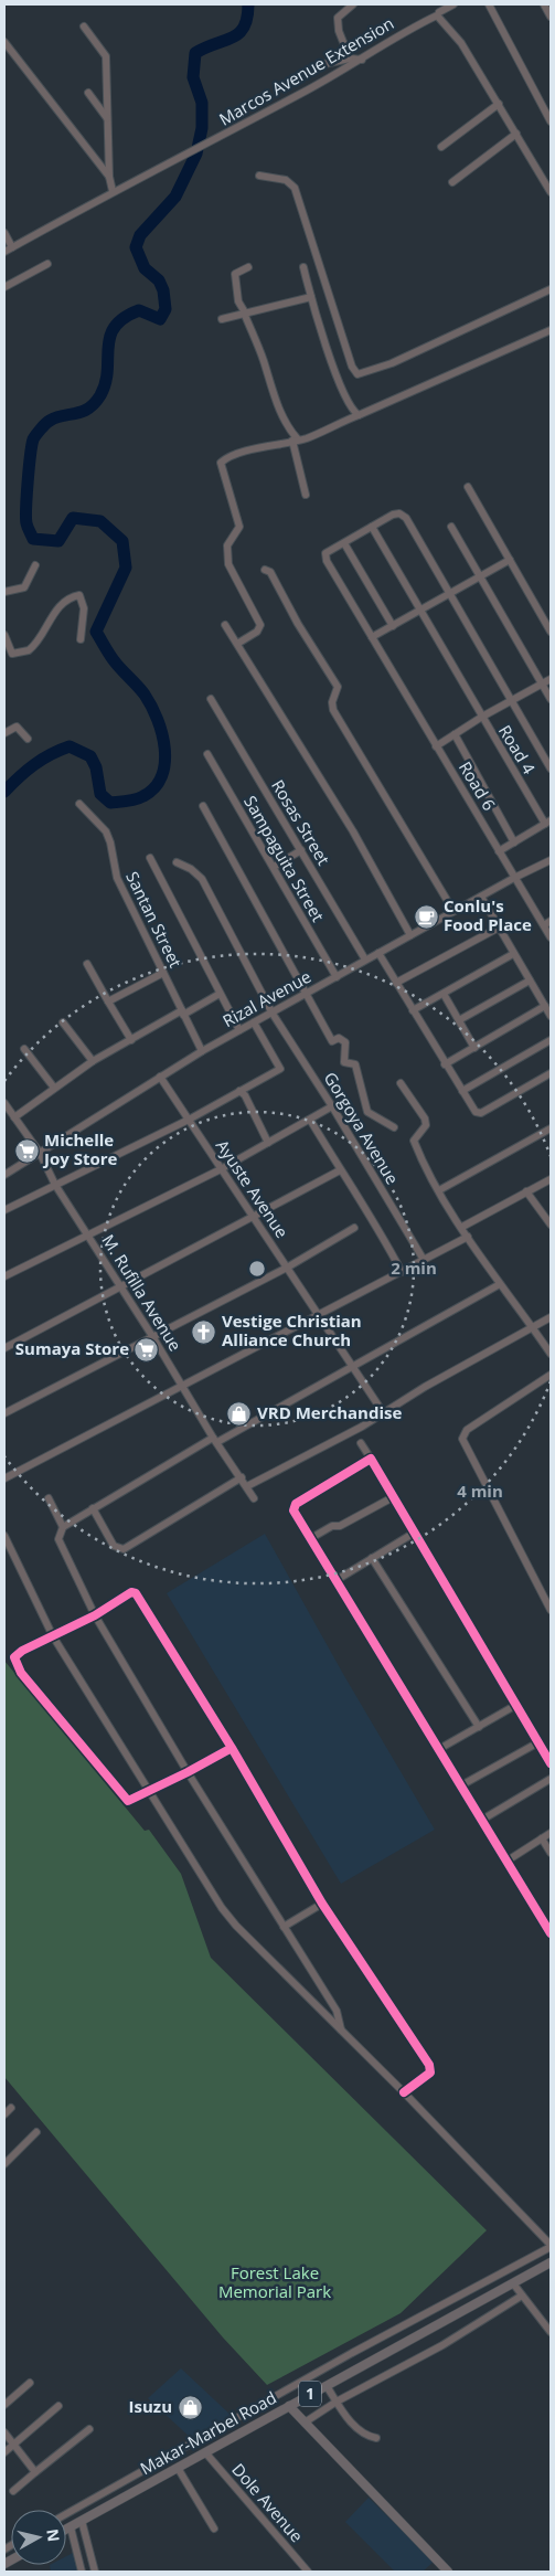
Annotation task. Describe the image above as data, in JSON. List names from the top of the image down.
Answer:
{
  "streets": {
    "main road": ["1", "Makar-Marbel Road"],
    "street": [
      "Marcos Avenue Extension",
      "Road 4",
      "Road 6",
      "Rosas Street",
      "Sampaguita Street",
      "Santan Street",
      "Rizal Avenue",
      "Gorgoya Avenue",
      "Ayuste Avenue",
      "M. Rufilla Avenue",
      "Dole Avenue"
    ]
  },
  "crossings": [
    ["Road 6", "Rizal Avenue"],
    ["Rosas Street", "Rizal Avenue"],
    ["Sampaguita Street", "Rizal Avenue"],
    ["Santan Street", "Rizal Avenue"],
    ["Rizal Avenue", "Gorgoya Avenue"],
    ["Rizal Avenue", "Ayuste Avenue"],
    ["Rizal Avenue", "M. Rufilla Avenue"],
    ["Makar-Marbel Road", "Dole Avenue"]
  ],
  "parks": ["Forest Lake Memorial Park"],
  "places": {
    "cafe": ["Conlu's Food Place"],
    "supermarket": ["Michelle Joy Store", "Sumaya Store"],
    "church": ["Vestige Christian Alliance Church"],
    "shop": ["VRD Merchandise", "Isuzu"]
  },
  "north": "right",
  "rings": ["2 min", "4 min"]
}
